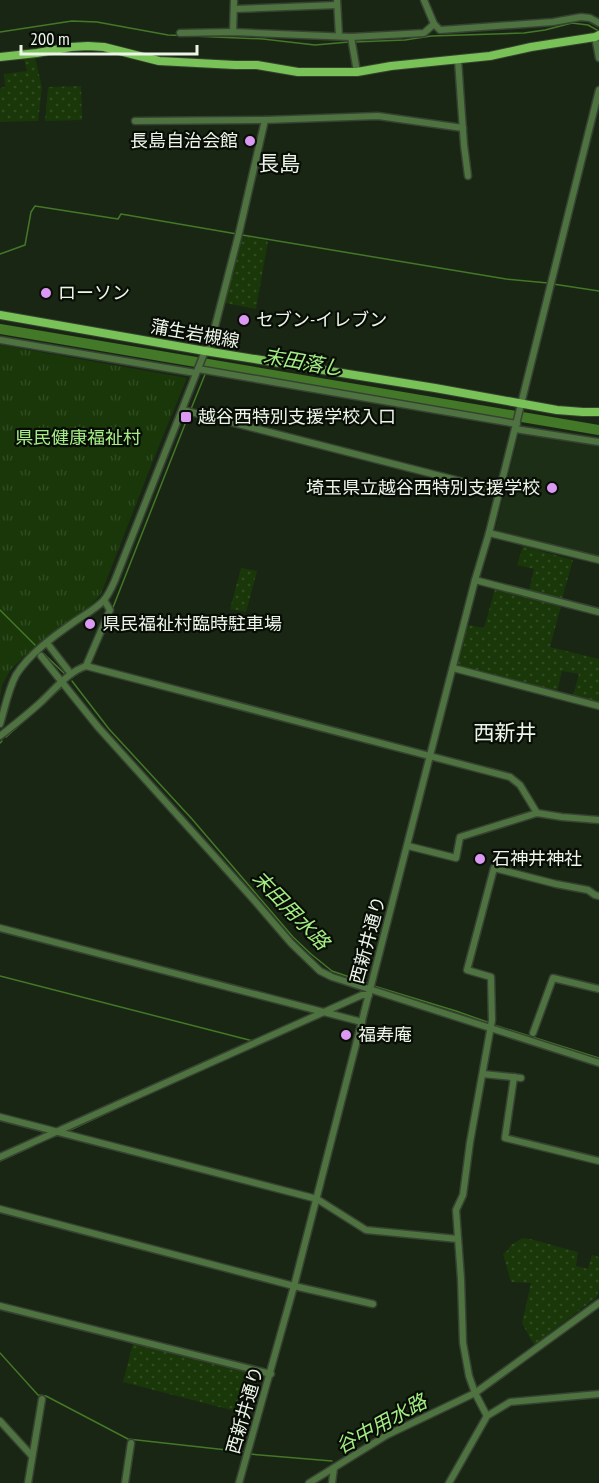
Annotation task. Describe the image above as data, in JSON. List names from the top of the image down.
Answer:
{
  "streets": {
    "main road": ["蒲生岩槻線"],
    "street": ["西新井通り"]
  },
  "crossings": [
    ["蒲生岩槻線", "西新井通り"]
  ],
  "districts": ["長島", "西新井"],
  "water": ["末田落し", "末田用水路", "谷中用水路"],
  "parks": ["県民健康福祉村"],
  "places": {
    "other": [
      "長島自治会館",
      "ローソン",
      "セブン-イレブン",
      "埼玉県立越谷西特別支援学校",
      "県民福祉村臨時駐車場",
      "石神井神社",
      "福寿庵"
    ],
    "transit": ["越谷西特別支援学校入口"]
  },
  "scale_bar": "200 m"
}
